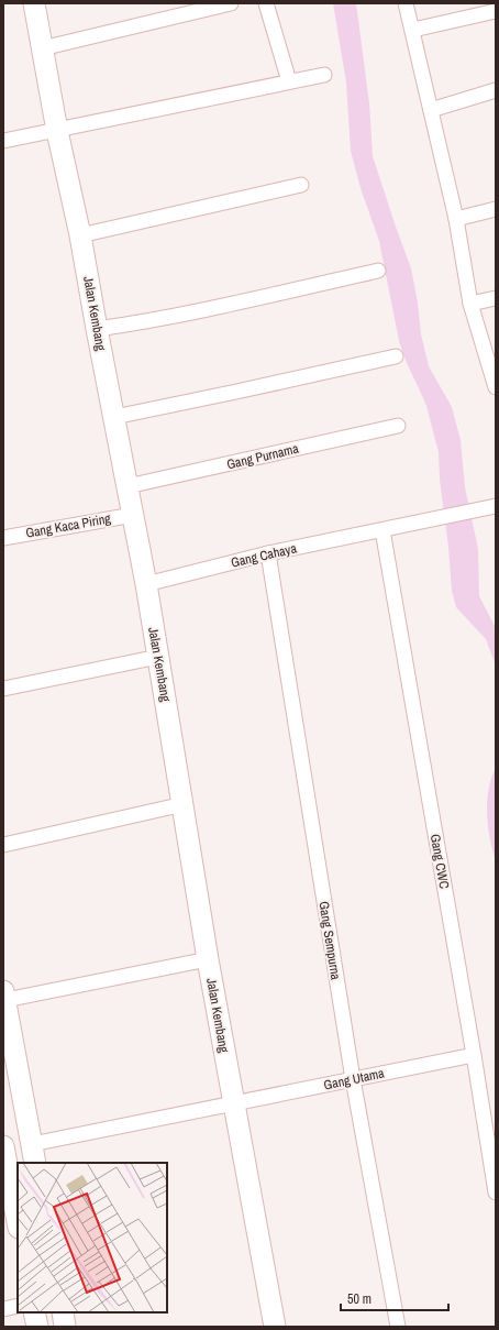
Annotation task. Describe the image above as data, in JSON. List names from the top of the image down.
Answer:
{
  "streets": {
    "street": [
      "Jalan Kembang",
      "Gang Purnama",
      "Gang Kaca Piring",
      "Gang Cahaya",
      "Gang CWC",
      "Gang Sempurna",
      "Gang Utama"
    ]
  },
  "crossings": [
    ["Jalan Kembang", "Gang Purnama"],
    ["Jalan Kembang", "Gang Kaca Piring"],
    ["Jalan Kembang", "Gang Cahaya"],
    ["Jalan Kembang", "Gang Utama"],
    ["Gang Cahaya", "Gang CWC"],
    ["Gang Cahaya", "Gang Sempurna"],
    ["Gang CWC", "Gang Utama"],
    ["Gang Sempurna", "Gang Utama"]
  ],
  "scale_bar": "50 m"
}
